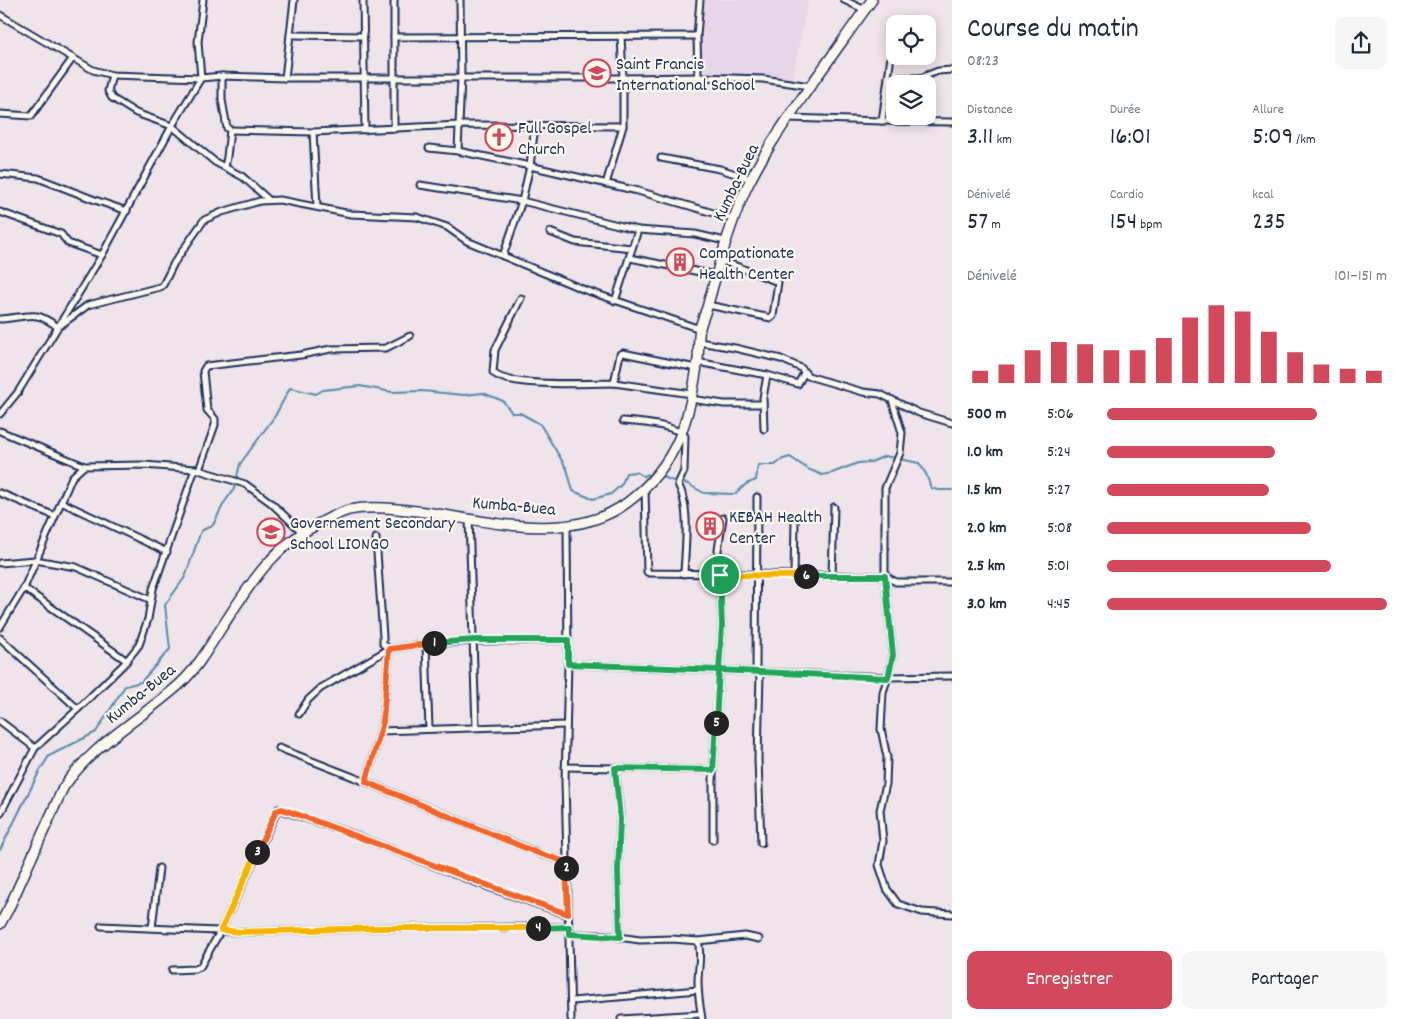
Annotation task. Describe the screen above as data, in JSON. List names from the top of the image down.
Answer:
{
  "streets": {
    "highway": ["Kumba-Buea"]
  },
  "places": {
    "school or university": ["Saint Francis International School", "Governement Secondary School LIONGO"],
    "church": ["Full Gospel Church"],
    "building": ["Compationate Health Center", "KEBAH Health Center"]
  },
  "page": {
    "heading": ["Course du matin", "08:23"],
    "stats": [
      ["Distance", "3.11 km"],
      ["Durée", "16:01"],
      ["Allure", "5:09 /km"],
      ["Dénivelé", "57 m"],
      ["Cardio", "154 bpm"],
      ["kcal", "235"]
    ],
    "chart": ["Dénivelé", "101–151 m"],
    "list": [
      {
        "name": "500 m",
        "note": "5:06"
      },
      {
        "name": "1.0 km",
        "note": "5:24"
      },
      {
        "name": "1.5 km",
        "note": "5:27"
      },
      {
        "name": "2.0 km",
        "note": "5:08"
      },
      {
        "name": "2.5 km",
        "note": "5:01"
      },
      {
        "name": "3.0 km",
        "note": "4:45"
      }
    ],
    "pins": [
      "6",
      "1",
      "5",
      "3",
      "2",
      "4"
    ],
    "buttons": ["Enregistrer", "Partager"]
  }
}
